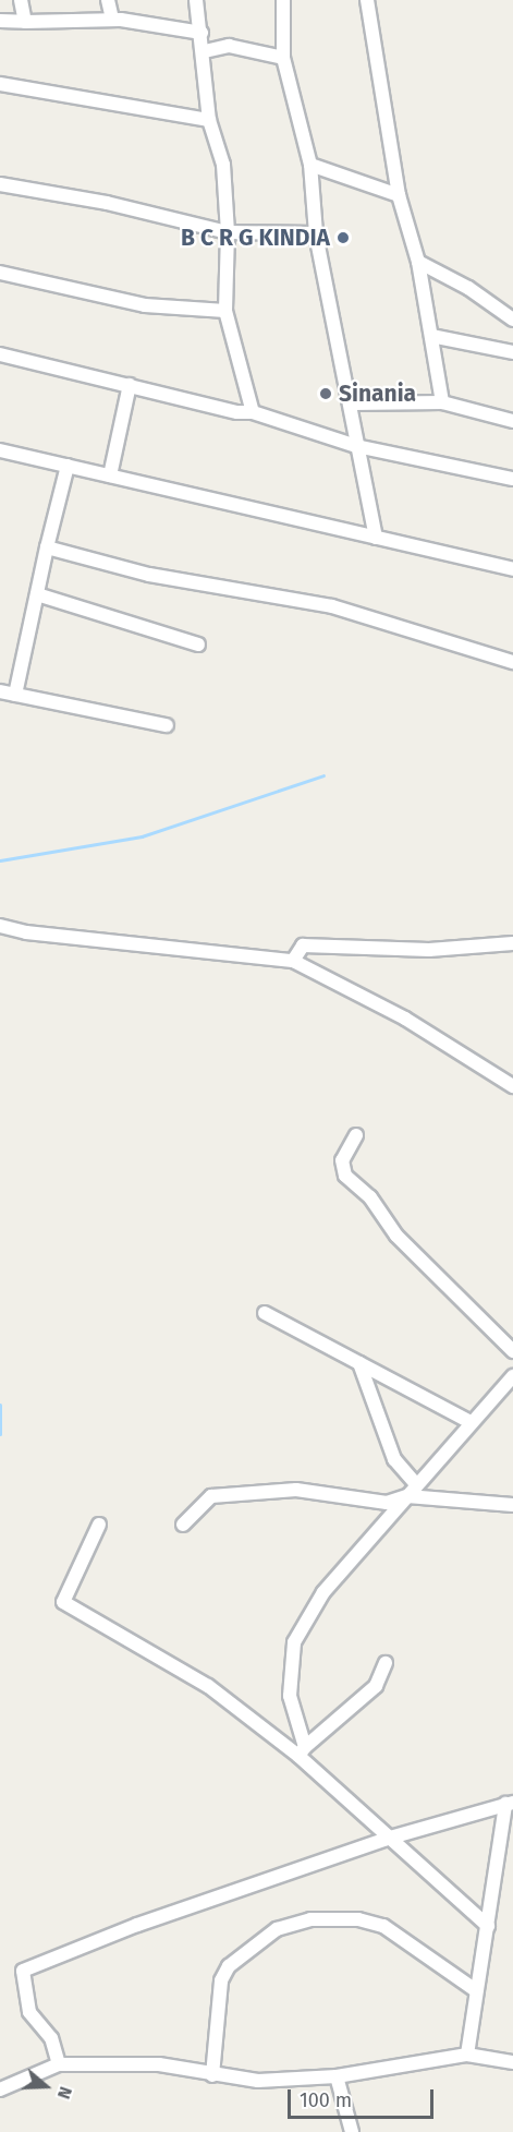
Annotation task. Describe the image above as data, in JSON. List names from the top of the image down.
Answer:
{
  "places": ["B C R G KINDIA", "Sinania"],
  "scale_bar": "100 m",
  "north": "right"
}
